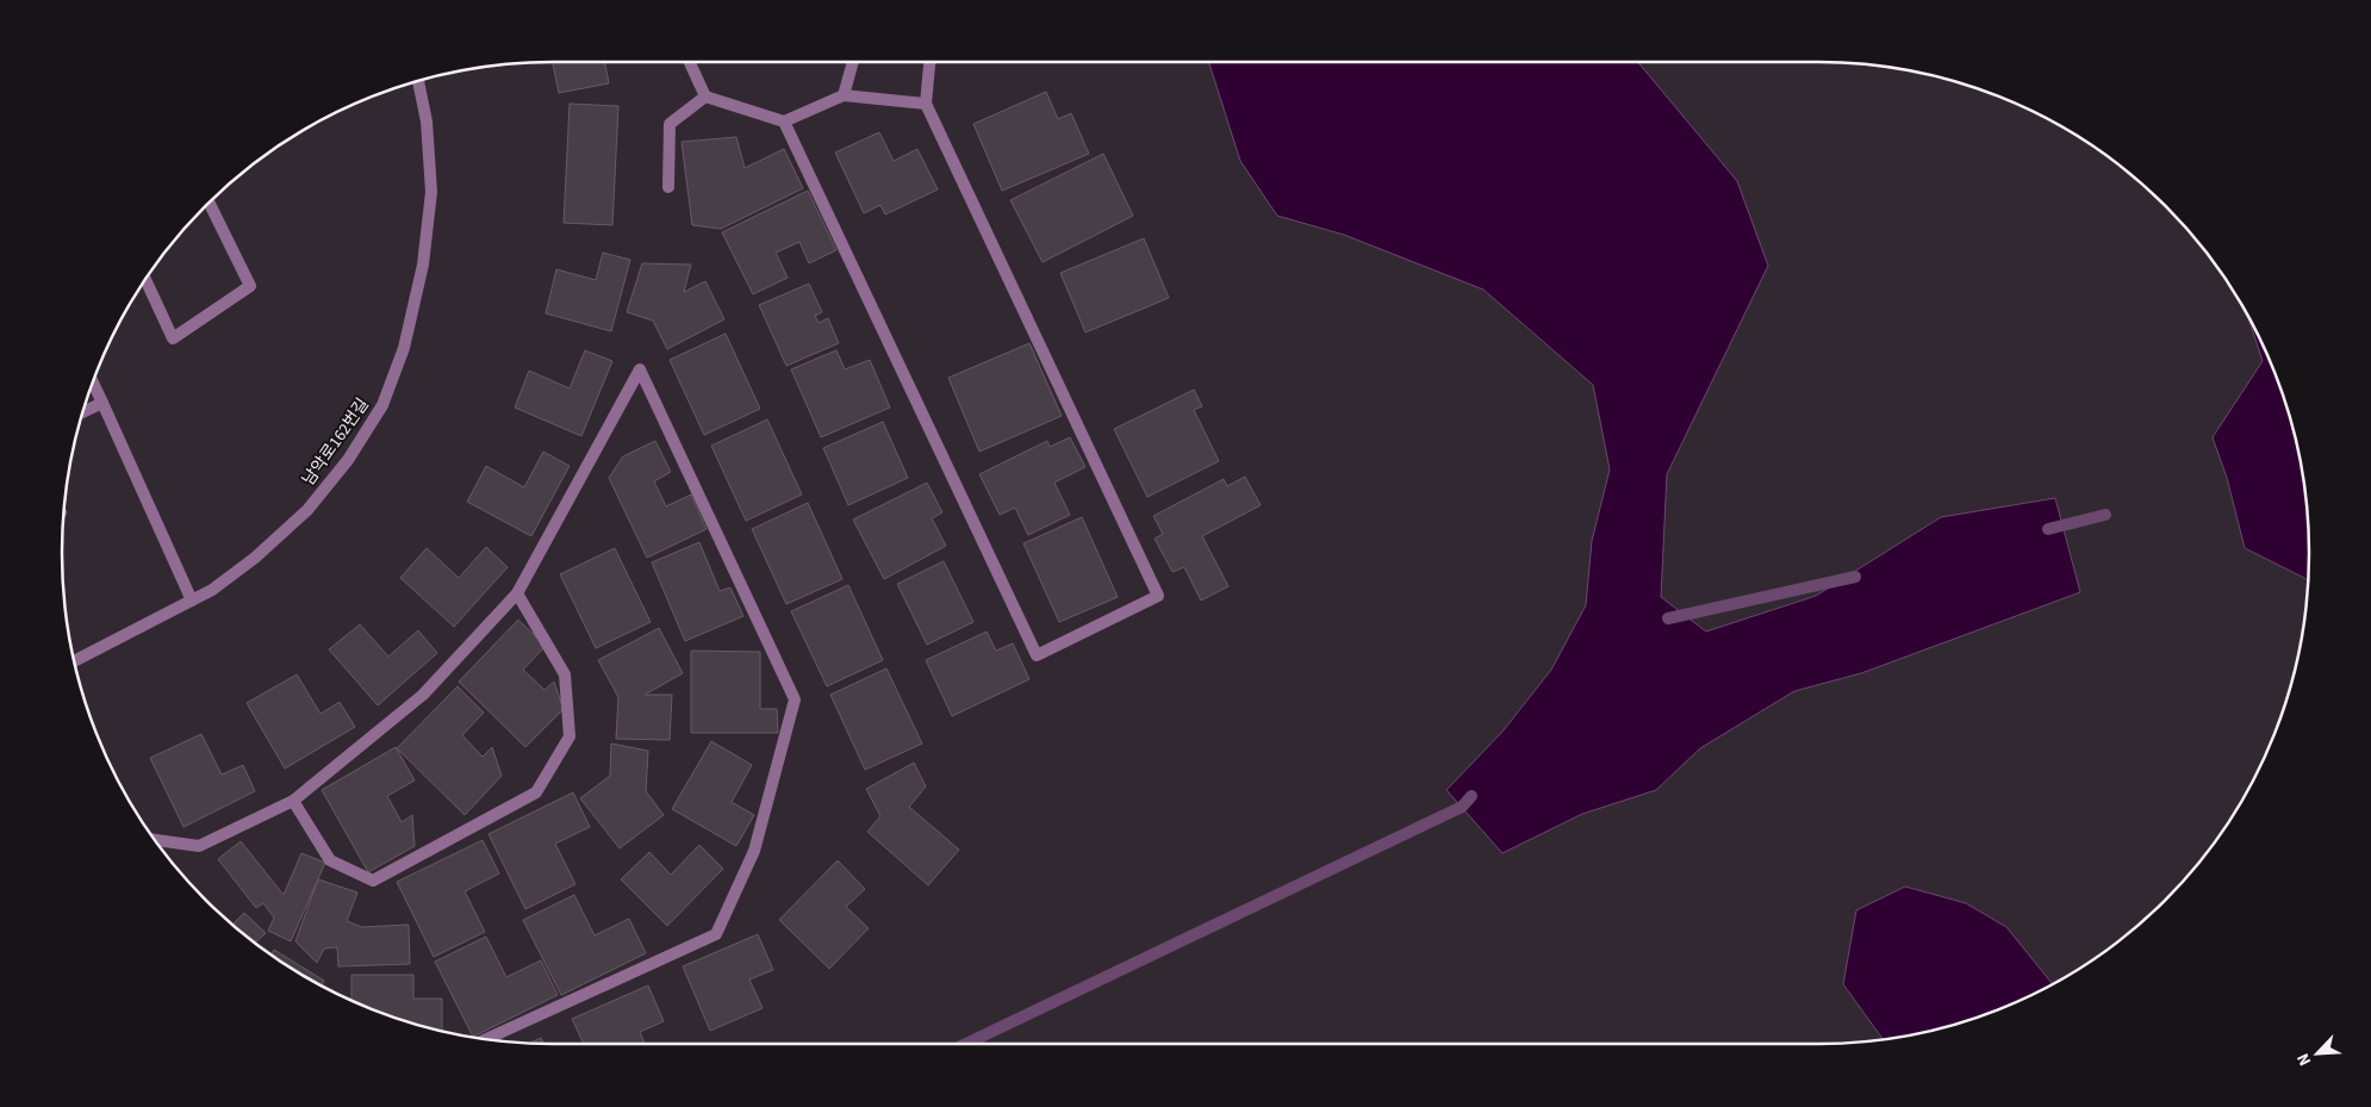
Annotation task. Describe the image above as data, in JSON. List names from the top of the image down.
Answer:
{
  "streets": {
    "street": ["남악로162번길"]
  },
  "north": "bottom left"
}
